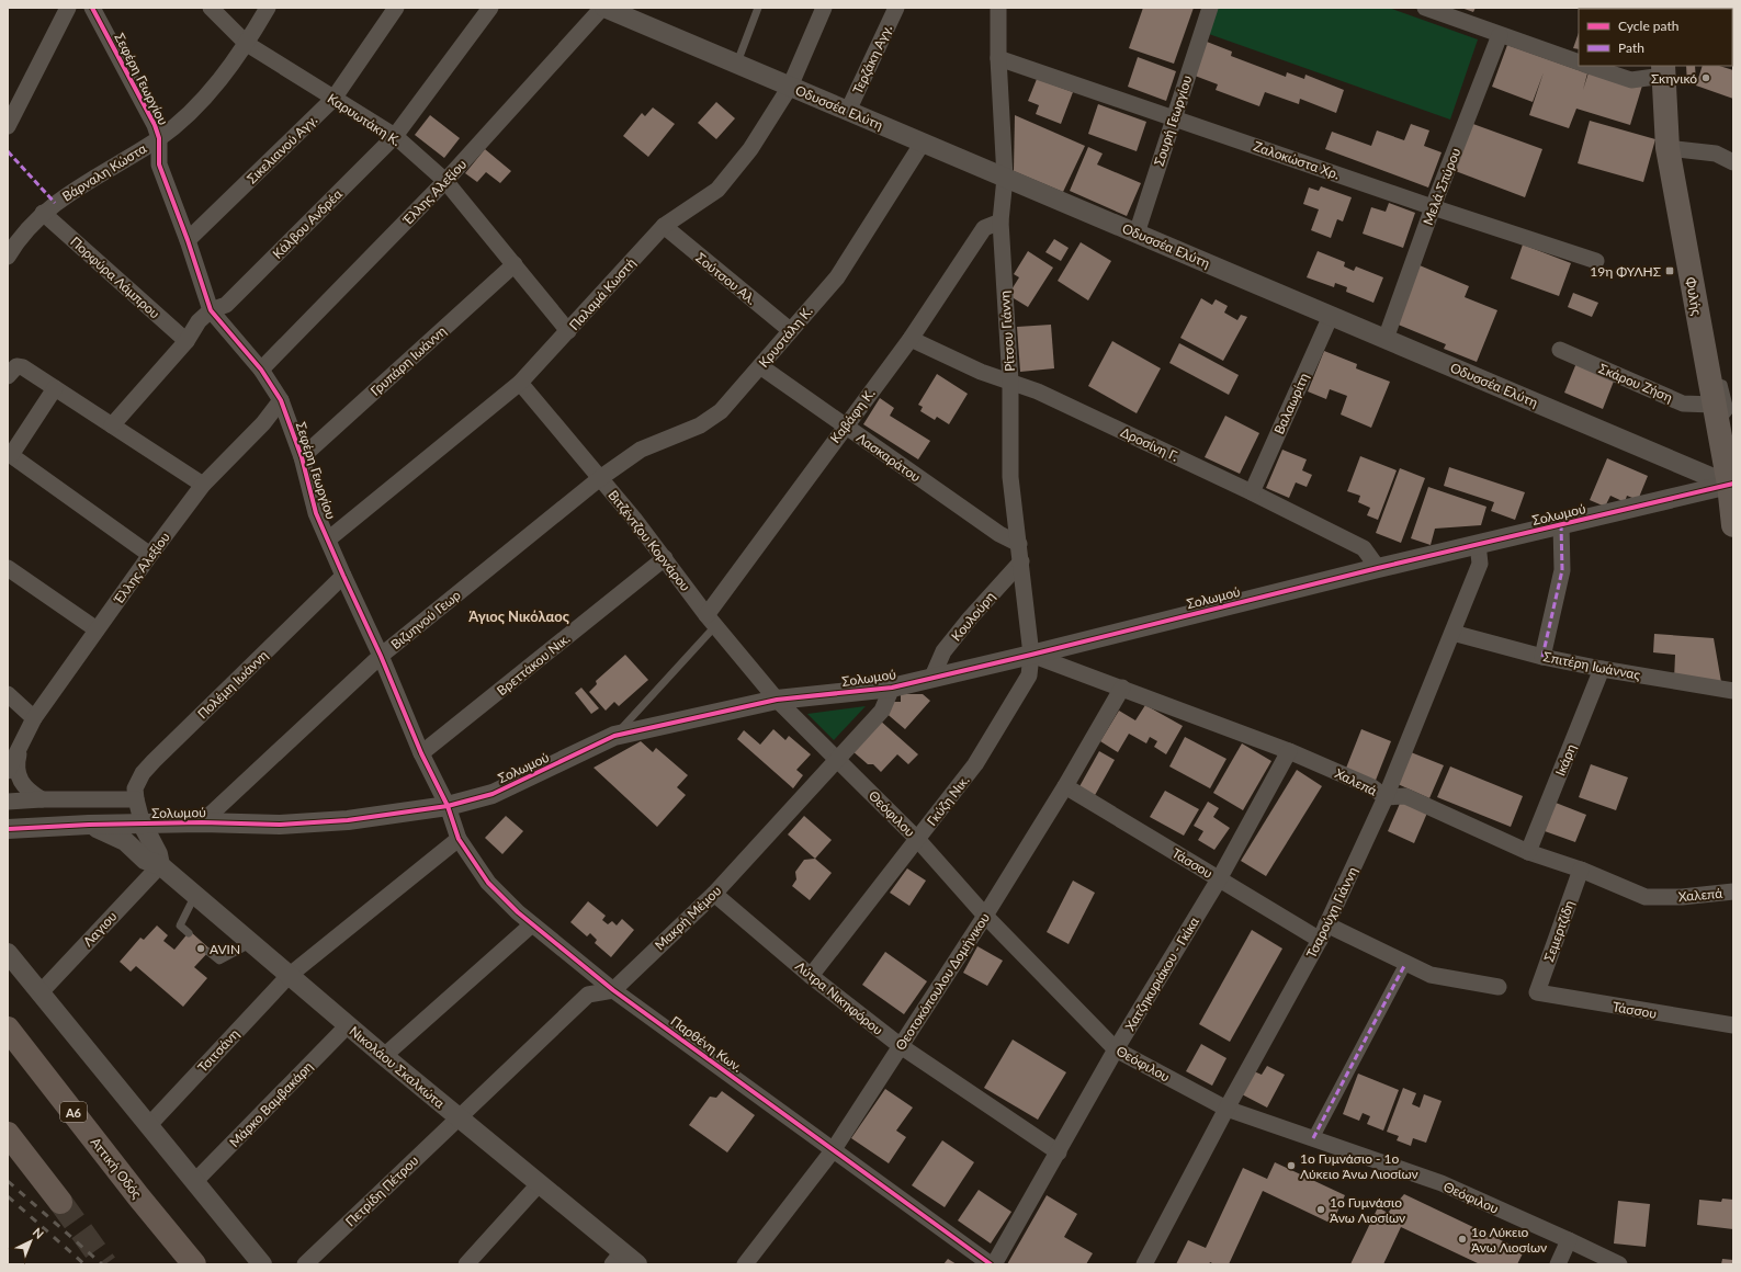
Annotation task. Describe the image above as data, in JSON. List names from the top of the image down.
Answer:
{
  "streets": {
    "highway": ["Α6", "Αττική Οδός"],
    "main road": ["Φυλής"],
    "street": [
      "Τερζάκη Αγγ.",
      "Σεφέρη Γεωργίου",
      "Οδυσσέα Ελύτη",
      "Καρυωτάκη Κ.",
      "Σουρή Γεωργίου",
      "Σικελιανού Αγγ.",
      "Ζαλοκώστα Χρ.",
      "Βάρναλη Κώστα",
      "Μελά Σπύρου",
      "Έλλης Αλεξίου",
      "Κάλβου Ανδρέα",
      "Πορφύρα Λάμπρου",
      "Σούτσου Αλ.",
      "Παλαμά Κωστή",
      "Ρίτσου Γιάννη",
      "Κρυστάλη Κ.",
      "Γρυπάρη Ιωάννη",
      "Σκάρου Ζήση",
      "Βαλαωρίτη",
      "Καβάφη Κ.",
      "Δροσίνη Γ.",
      "Λασκαράτου",
      "Σολωμού",
      "Βιτζέντζου Κορνάρου",
      "Κουλούρη",
      "Βιζυηνού Γεωρ",
      "Βρεττάκου Νικ.",
      "Σπιτέρη Ιωάννας",
      "Πολέμη Ιωάννη",
      "Ικάρη",
      "Χαλεπά",
      "Γκύζη Νικ.",
      "Θεόφιλου",
      "Τάσσου",
      "Τσαρούχη Γιάννη",
      "Μακρή Μέμου",
      "Λαγιου",
      "Σεμερτζίδη",
      "Χατζηκυριάκου - Γκίκα",
      "Θεοτοκόπουλου Δομήνικου",
      "Λύτρα Νικηφόρου",
      "Παρθένη Κων.",
      "Τσιτσάνη",
      "Νικολάου Σκαλκώτα",
      "Μάρκο Βαμβακάρη",
      "Πετρίδη Πέτρου"
    ]
  },
  "crossings": [
    ["Τερζάκη Αγγ.", "Οδυσσέα Ελύτη"],
    ["Σεφέρη Γεωργίου", "Σικελιανού Αγγ."],
    ["Σεφέρη Γεωργίου", "Βάρναλη Κώστα"],
    ["Σεφέρη Γεωργίου", "Έλλης Αλεξίου"],
    ["Σεφέρη Γεωργίου", "Κάλβου Ανδρέα"],
    ["Σεφέρη Γεωργίου", "Παλαμά Κωστή"],
    ["Σεφέρη Γεωργίου", "Γρυπάρη Ιωάννη"],
    ["Σεφέρη Γεωργίου", "Σολωμού"],
    ["Σεφέρη Γεωργίου", "Βιζυηνού Γεωρ"],
    ["Σεφέρη Γεωργίου", "Βρεττάκου Νικ."],
    ["Σεφέρη Γεωργίου", "Πολέμη Ιωάννη"],
    ["Σεφέρη Γεωργίου", "Παρθένη Κων."],
    ["Οδυσσέα Ελύτη", "Σουρή Γεωργίου"],
    ["Οδυσσέα Ελύτη", "Μελά Σπύρου"],
    ["Οδυσσέα Ελύτη", "Έλλης Αλεξίου"],
    ["Οδυσσέα Ελύτη", "Παλαμά Κωστή"],
    ["Οδυσσέα Ελύτη", "Φυλής"],
    ["Οδυσσέα Ελύτη", "Ρίτσου Γιάννη"],
    ["Οδυσσέα Ελύτη", "Κρυστάλη Κ."],
    ["Οδυσσέα Ελύτη", "Βαλαωρίτη"],
    ["Οδυσσέα Ελύτη", "Σολωμού"],
    ["Καρυωτάκη Κ.", "Σικελιανού Αγγ."],
    ["Καρυωτάκη Κ.", "Βάρναλη Κώστα"],
    ["Καρυωτάκη Κ.", "Έλλης Αλεξίου"],
    ["Καρυωτάκη Κ.", "Κάλβου Ανδρέα"],
    ["Καρυωτάκη Κ.", "Παλαμά Κωστή"],
    ["Καρυωτάκη Κ.", "Γρυπάρη Ιωάννη"],
    ["Σουρή Γεωργίου", "Ζαλοκώστα Χρ."],
    ["Ζαλοκώστα Χρ.", "Μελά Σπύρου"],
    ["Ζαλοκώστα Χρ.", "Ρίτσου Γιάννη"],
    ["Βάρναλη Κώστα", "Πορφύρα Λάμπρου"],
    ["Κάλβου Ανδρέα", "Πορφύρα Λάμπρου"],
    ["Σούτσου Αλ.", "Παλαμά Κωστή"],
    ["Σούτσου Αλ.", "Κρυστάλη Κ."],
    ["Παλαμά Κωστή", "Βιτζέντζου Κορνάρου"],
    ["Φυλής", "Σκάρου Ζήση"],
    ["Φυλής", "Σολωμού"],
    ["Ρίτσου Γιάννη", "Καβάφη Κ."],
    ["Ρίτσου Γιάννη", "Δροσίνη Γ."],
    ["Ρίτσου Γιάννη", "Λασκαράτου"],
    ["Ρίτσου Γιάννη", "Σολωμού"],
    ["Ρίτσου Γιάννη", "Κουλούρη"],
    ["Ρίτσου Γιάννη", "Χαλεπά"],
    ["Ρίτσου Γιάννη", "Γκύζη Νικ."],
    ["Κρυστάλη Κ.", "Λασκαράτου"],
    ["Κρυστάλη Κ.", "Βιτζέντζου Κορνάρου"],
    ["Κρυστάλη Κ.", "Βιζυηνού Γεωρ"],
    ["Βαλαωρίτη", "Δροσίνη Γ."],
    ["Καβάφη Κ.", "Δροσίνη Γ."],
    ["Καβάφη Κ.", "Λασκαράτου"],
    ["Καβάφη Κ.", "Βιτζέντζου Κορνάρου"],
    ["Δροσίνη Γ.", "Σολωμού"],
    ["Σολωμού", "Βιτζέντζου Κορνάρου"],
    ["Σολωμού", "Κουλούρη"],
    ["Σολωμού", "Βιζυηνού Γεωρ"],
    ["Σολωμού", "Χαλεπά"],
    ["Σολωμού", "Γκύζη Νικ."],
    ["Σολωμού", "Θεόφιλου"],
    ["Σολωμού", "Τσαρούχη Γιάννη"],
    ["Σολωμού", "Μακρή Μέμου"],
    ["Σολωμού", "Παρθένη Κων."],
    ["Σολωμού", "Νικολάου Σκαλκώτα"],
    ["Βιτζέντζου Κορνάρου", "Βιζυηνού Γεωρ"],
    ["Βιτζέντζου Κορνάρου", "Βρεττάκου Νικ."],
    ["Βιτζέντζου Κορνάρου", "Θεόφιλου"],
    ["Σπιτέρη Ιωάννας", "Ικάρη"],
    ["Σπιτέρη Ιωάννας", "Τσαρούχη Γιάννη"],
    ["Ικάρη", "Χαλεπά"],
    ["Χαλεπά", "Γκύζη Νικ."],
    ["Χαλεπά", "Τσαρούχη Γιάννη"],
    ["Χαλεπά", "Σεμερτζίδη"],
    ["Χαλεπά", "Χατζηκυριάκου - Γκίκα"],
    ["Χαλεπά", "Θεοτοκόπουλου Δομήνικου"],
    ["Γκύζη Νικ.", "Θεόφιλου"],
    ["Γκύζη Νικ.", "Λύτρα Νικηφόρου"],
    ["Θεόφιλου", "Τσαρούχη Γιάννη"],
    ["Θεόφιλου", "Μακρή Μέμου"],
    ["Θεόφιλου", "Χατζηκυριάκου - Γκίκα"],
    ["Θεόφιλου", "Θεοτοκόπουλου Δομήνικου"],
    ["Τάσσου", "Τσαρούχη Γιάννη"],
    ["Τάσσου", "Σεμερτζίδη"],
    ["Τάσσου", "Χατζηκυριάκου - Γκίκα"],
    ["Τάσσου", "Θεοτοκόπουλου Δομήνικου"],
    ["Μακρή Μέμου", "Λύτρα Νικηφόρου"],
    ["Μακρή Μέμου", "Παρθένη Κων."],
    ["Λαγιου", "Νικολάου Σκαλκώτα"],
    ["Χατζηκυριάκου - Γκίκα", "Λύτρα Νικηφόρου"],
    ["Χατζηκυριάκου - Γκίκα", "Παρθένη Κων."],
    ["Θεοτοκόπουλου Δομήνικου", "Λύτρα Νικηφόρου"],
    ["Θεοτοκόπουλου Δομήνικου", "Παρθένη Κων."],
    ["Παρθένη Κων.", "Τσιτσάνη"],
    ["Τσιτσάνη", "Νικολάου Σκαλκώτα"],
    ["Νικολάου Σκαλκώτα", "Μάρκο Βαμβακάρη"],
    ["Νικολάου Σκαλκώτα", "Πετρίδη Πέτρου"]
  ],
  "districts": ["Άγιος Νικόλαος"],
  "places": {
    "other": [
      "Σκηνικό",
      "AVIN",
      "1ο Γυμνάσιο - 1ο Λύκειο Άνω Λιοσίων",
      "1ο Γυμνάσιο Άνω Λιοσίων",
      "1ο Λύκειο Άνω Λιοσίων"
    ],
    "transit": ["19η ΦΥΛΗΣ"]
  },
  "legend": ["Cycle path", "Path"],
  "north": "top right"
}
